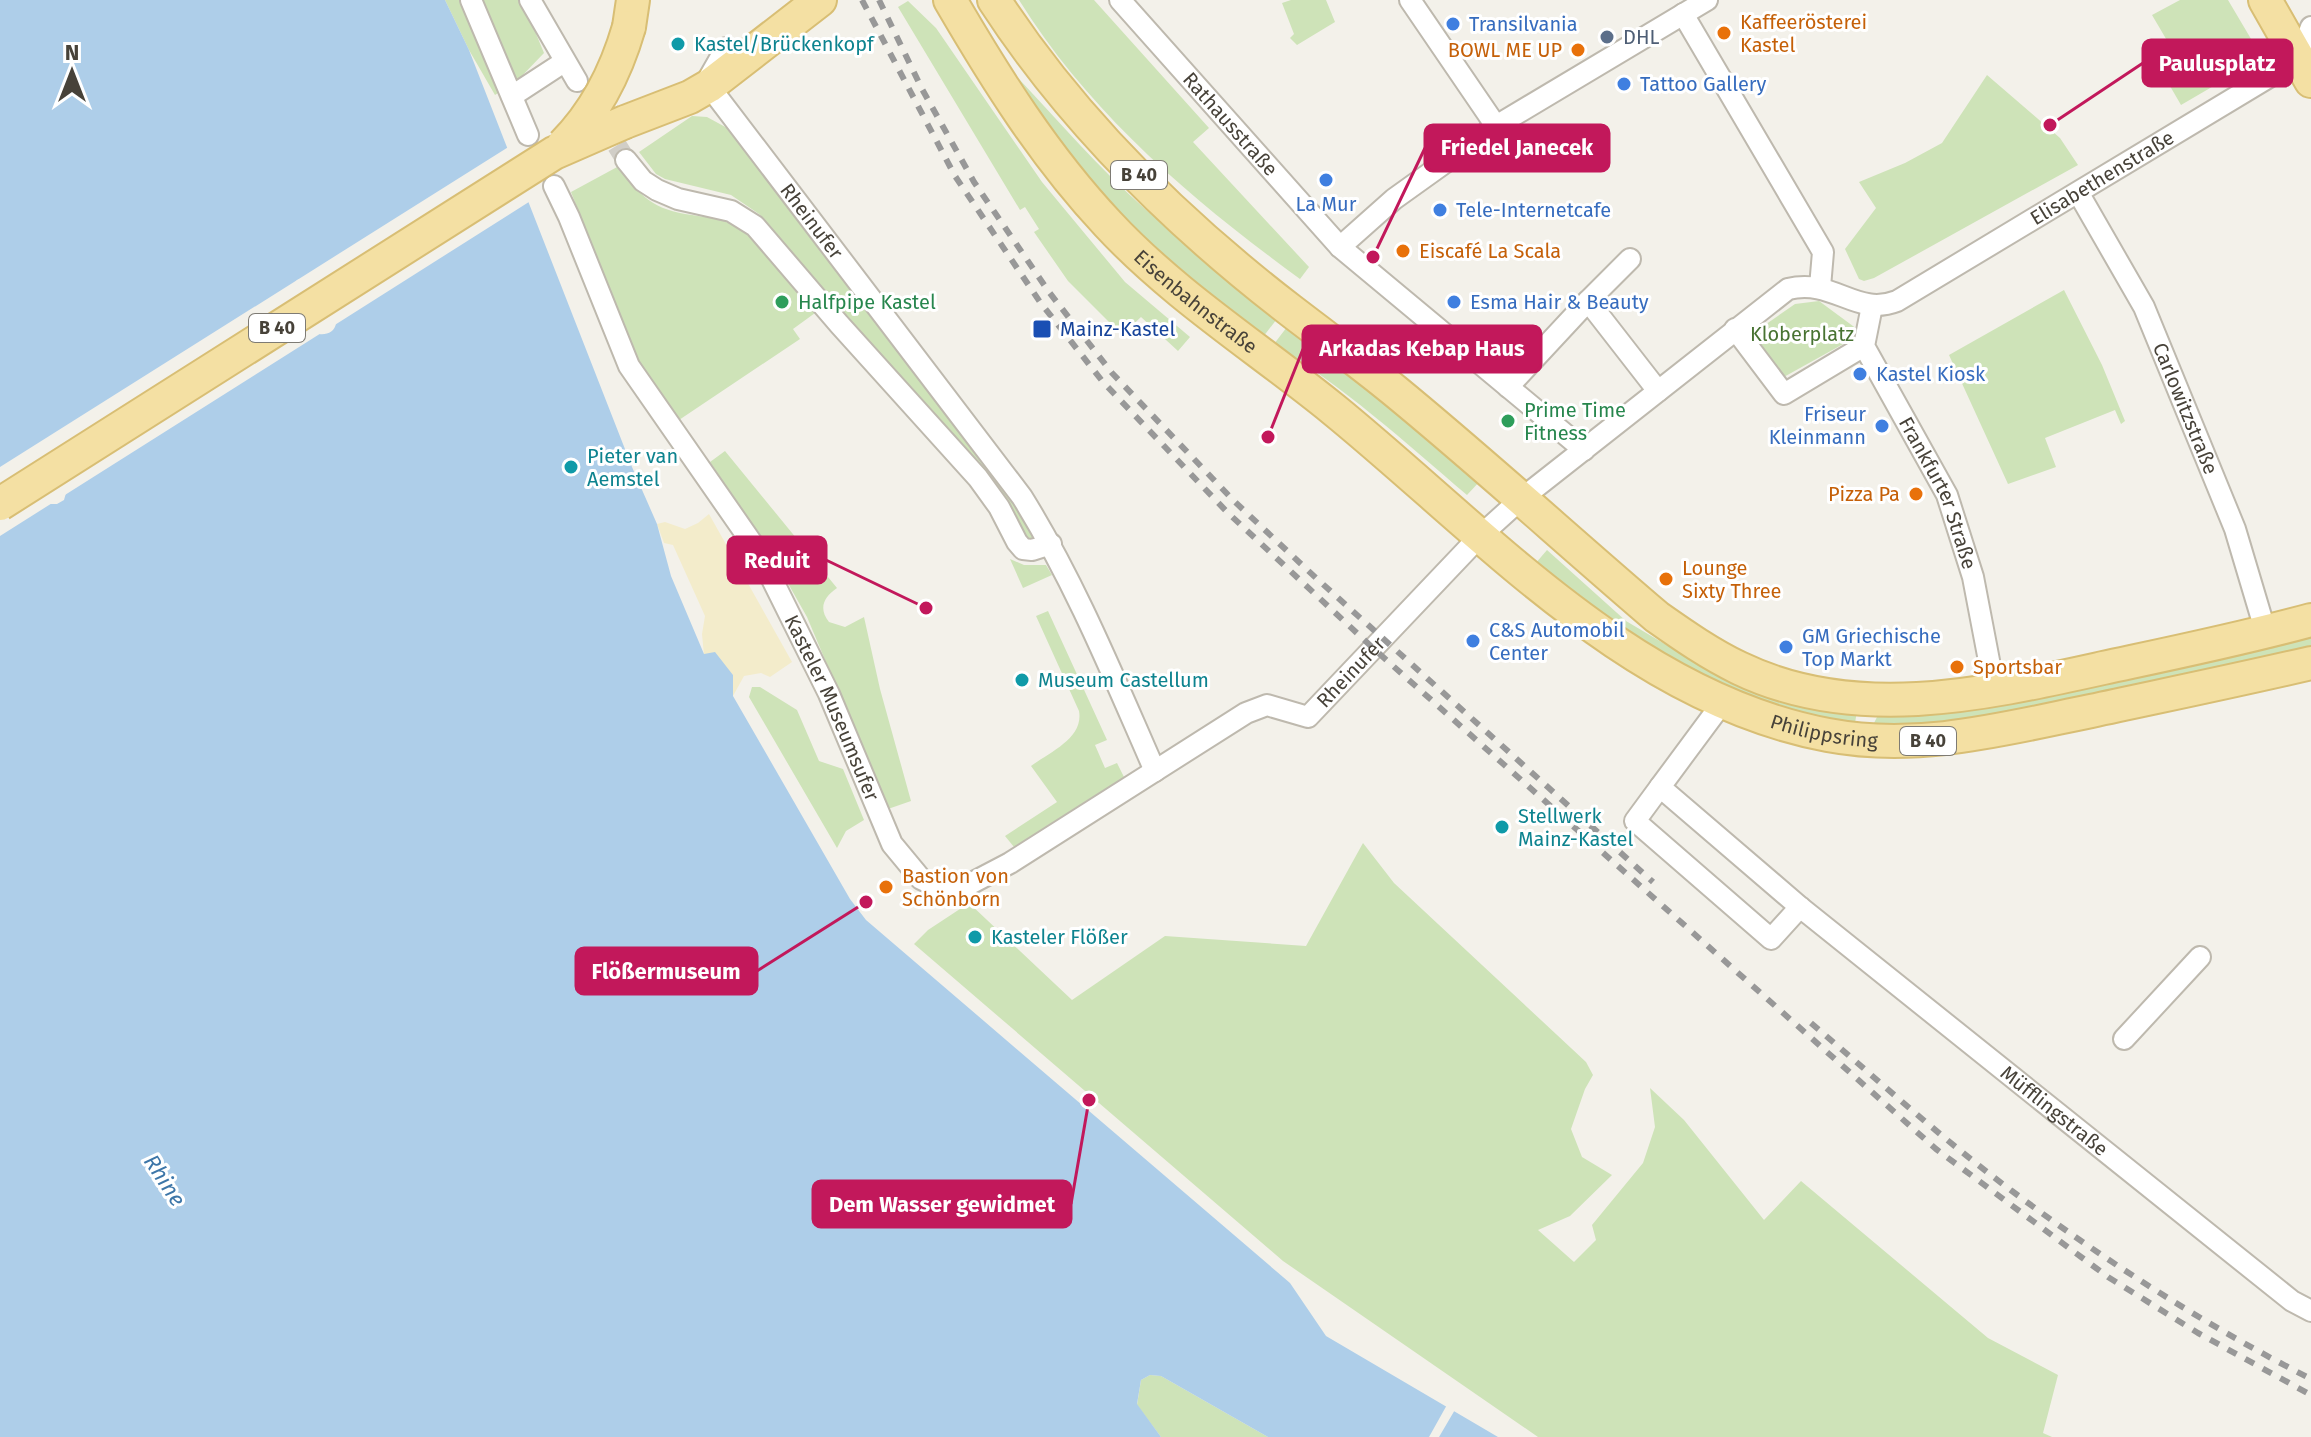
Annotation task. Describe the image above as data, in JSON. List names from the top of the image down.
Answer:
{
  "streets": {
    "main road": ["B 40", "Eisenbahnstraße", "Philippsring"],
    "street": [
      "Rathausstraße",
      "Elisabethenstraße",
      "Rheinufer",
      "Carlowitzstraße",
      "Frankfurter Straße",
      "Kasteler Museumsufer",
      "Müfflingstraße"
    ]
  },
  "crossings": [
    ["B 40", "Rheinufer"],
    ["Elisabethenstraße", "Carlowitzstraße"],
    ["Rheinufer", "Eisenbahnstraße"],
    ["Rheinufer", "Kasteler Museumsufer"],
    ["Rheinufer", "Philippsring"],
    ["Eisenbahnstraße", "Philippsring"],
    ["Carlowitzstraße", "Philippsring"],
    ["Frankfurter Straße", "Philippsring"]
  ],
  "water": ["Rhine"],
  "parks": ["Kloberplatz"],
  "places": {
    "other": [
      "Transilvania",
      "Kaffeerösterei Kastel",
      "DHL",
      "Kastel/Brückenkopf",
      "BOWL ME UP",
      "Tattoo Gallery",
      "Paulusplatz",
      "La Mur",
      "Tele-Internetcafe",
      "Eiscafé La Scala",
      "Friedel Janecek",
      "Halfpipe Kastel",
      "Esma Hair & Beauty",
      "Kastel Kiosk",
      "Prime Time Fitness",
      "Friseur Kleinmann",
      "Arkadas Kebap Haus",
      "Pieter van Aemstel",
      "Pizza Pa",
      "Lounge Sixty Three",
      "Reduit",
      "C&S Automobil Center",
      "GM Griechische Top Markt",
      "Sportsbar",
      "Museum Castellum",
      "Stellwerk Mainz-Kastel",
      "Bastion von Schönborn",
      "Flößermuseum",
      "Kasteler Flößer",
      "Dem Wasser gewidmet"
    ],
    "transit": ["Mainz-Kastel"]
  },
  "north": "top"
}
